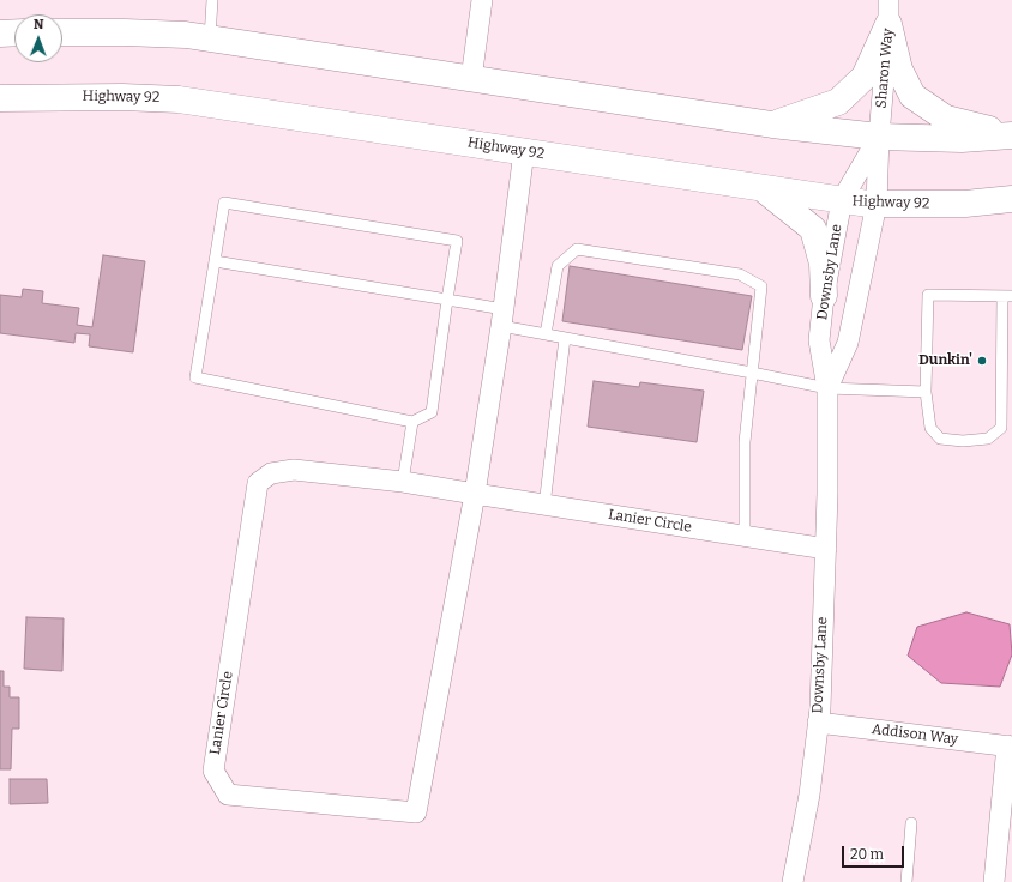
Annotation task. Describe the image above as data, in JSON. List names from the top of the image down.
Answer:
{
  "streets": {
    "main road": ["Highway 92"],
    "street": [
      "Sharon Way",
      "Downsby Lane",
      "Lanier Circle",
      "Addison Way"
    ]
  },
  "crossings": [
    ["Sharon Way", "Downsby Lane"],
    ["Highway 92", "Downsby Lane"],
    ["Highway 92", "Lanier Circle"],
    ["Downsby Lane", "Lanier Circle"],
    ["Downsby Lane", "Addison Way"]
  ],
  "places": ["Dunkin'"],
  "scale_bar": "20 m",
  "north": "top"
}
